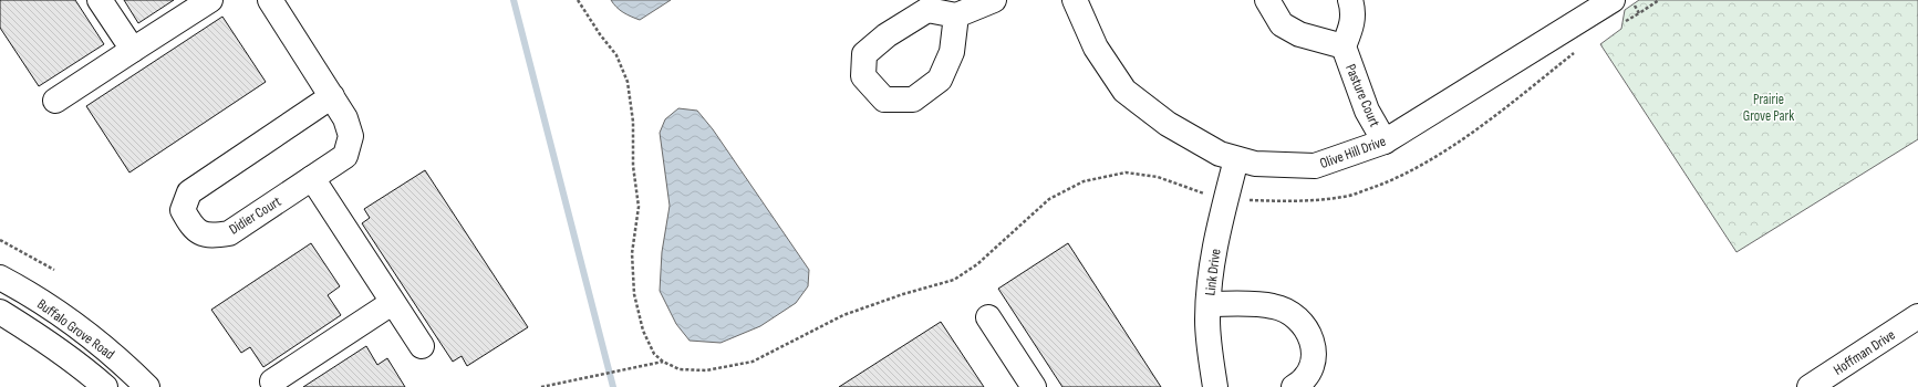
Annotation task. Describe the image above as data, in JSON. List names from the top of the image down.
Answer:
{
  "streets": {
    "street": [
      "Pasture Court",
      "Olive Hill Drive",
      "Didier Court",
      "Link Drive",
      "Buffalo Grove Road",
      "Hoffman Drive"
    ]
  },
  "crossings": [
    ["Pasture Court", "Olive Hill Drive"],
    ["Olive Hill Drive", "Link Drive"]
  ],
  "parks": ["Prairie Grove Park"]
}
